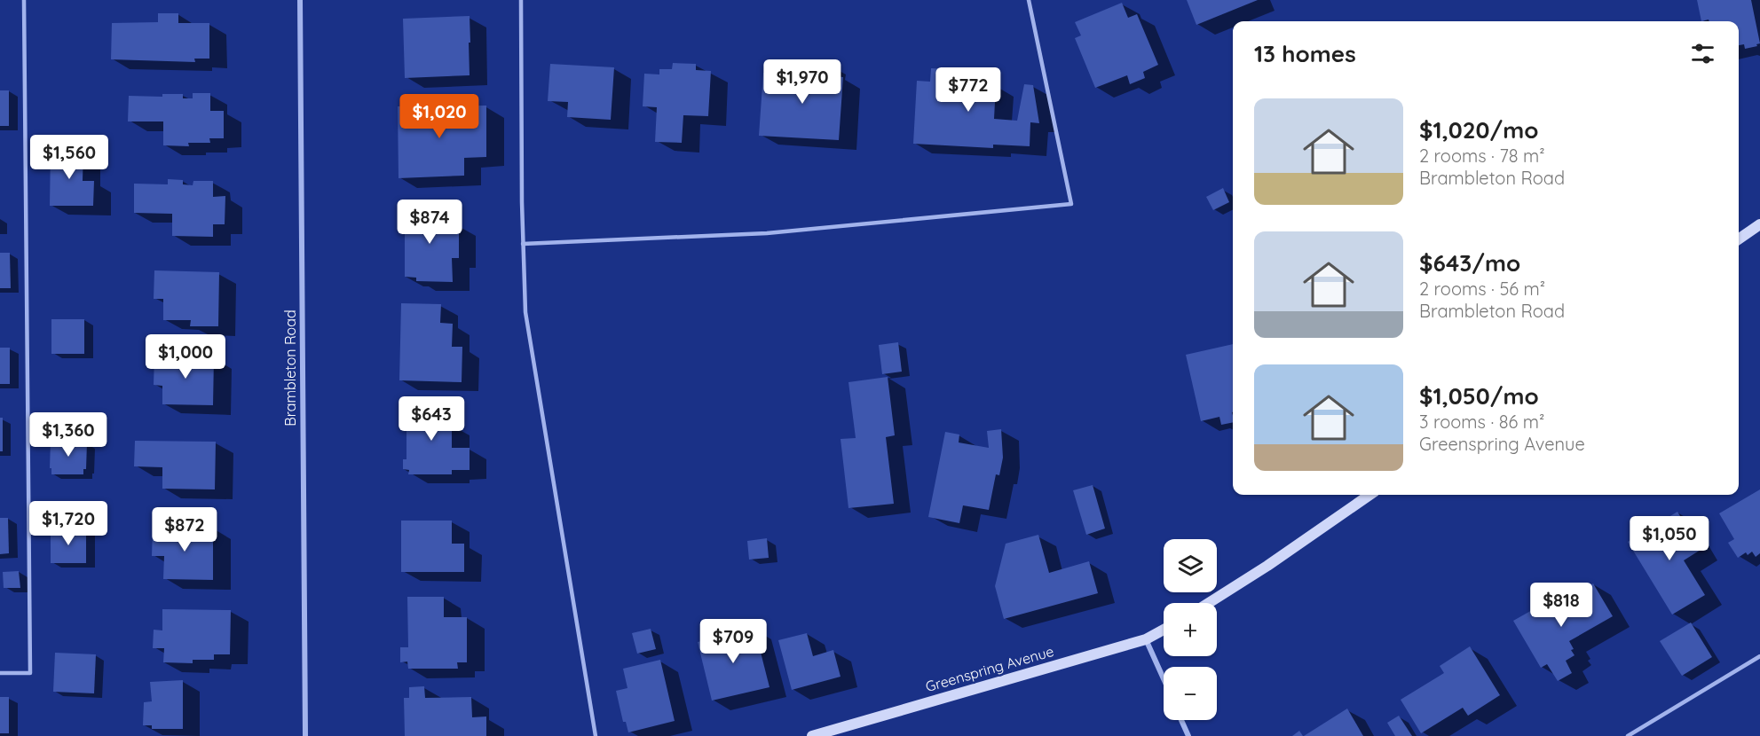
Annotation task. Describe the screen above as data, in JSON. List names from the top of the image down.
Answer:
{
  "streets": {
    "main road": ["Greenspring Avenue"],
    "street": ["Brambleton Road"]
  },
  "page": {
    "heading": "13 homes",
    "price": [
      "$1,970",
      "$772",
      "$1,020",
      "$1,560",
      "$874",
      "$1,000",
      "$643",
      "$1,360",
      "$1,720",
      "$872",
      "$1,050",
      "$818",
      "$709"
    ],
    "list": [
      {
        "name": "$1,020/mo",
        "note": "2 rooms · 78 m² · Brambleton Road"
      },
      {
        "name": "$643/mo",
        "note": "2 rooms · 56 m² · Brambleton Road"
      },
      {
        "name": "$1,050/mo",
        "note": "3 rooms · 86 m² · Greenspring Avenue"
      }
    ],
    "map_buttons": ["+", "−"]
  }
}
